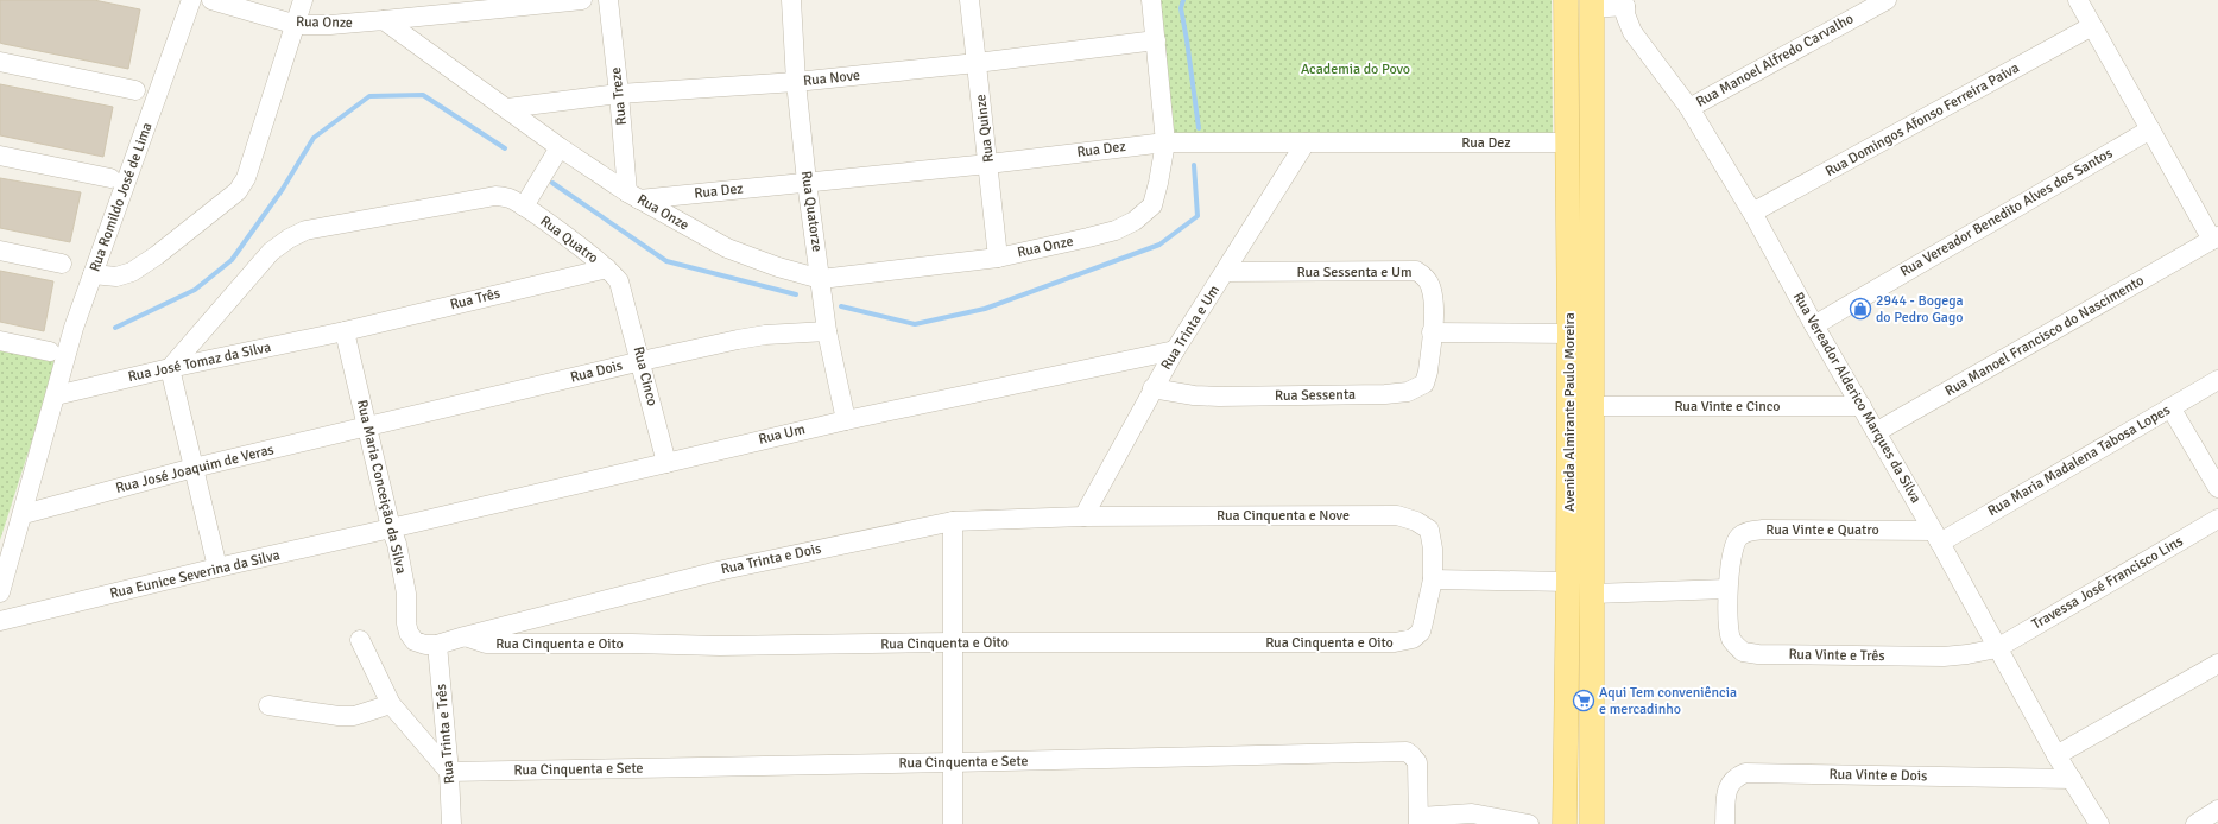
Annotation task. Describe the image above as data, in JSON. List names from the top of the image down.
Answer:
{
  "streets": {
    "main road": ["Avenida Almirante Paulo Moreira"],
    "street": [
      "Rua Onze",
      "Rua Manoel Alfredo Carvalho",
      "Rua Nove",
      "Rua Treze",
      "Rua Domingos Afonso Ferreira Paiva",
      "Rua Quinze",
      "Rua Dez",
      "Rua Romildo José de Lima",
      "Rua Quatorze",
      "Rua Vereador Benedito Alves dos Santos",
      "Rua Quatro",
      "Rua Sessenta e Um",
      "Rua Três",
      "Rua Trinta e Um",
      "Rua Manoel Francisco do Nascimento",
      "Rua José Tomaz da Silva",
      "Rua Dois",
      "Rua Cinco",
      "Rua Sessenta",
      "Rua Vereador Alderico Marques da Silva",
      "Rua Vinte e Cinco",
      "Rua Um",
      "Rua Maria Madalena Tabosa Lopes",
      "Rua José Joaquim de Veras",
      "Rua Maria Conceição da Silva",
      "Rua Cinquenta e Nove",
      "Rua Vinte e Quatro",
      "Rua Trinta e Dois",
      "Rua Eunice Severina da Silva",
      "Travessa José Francisco Lins",
      "Rua Cinquenta e Oito",
      "Rua Vinte e Três",
      "Rua Trinta e Três",
      "Rua Cinquenta e Sete",
      "Rua Vinte e Dois"
    ]
  },
  "crossings": [
    ["Rua Onze", "Rua Nove"],
    ["Rua Onze", "Rua Treze"],
    ["Rua Onze", "Rua Quinze"],
    ["Rua Onze", "Rua Dez"],
    ["Rua Onze", "Rua Quatorze"],
    ["Rua Manoel Alfredo Carvalho", "Rua Vereador Alderico Marques da Silva"],
    ["Rua Nove", "Rua Treze"],
    ["Rua Nove", "Rua Quinze"],
    ["Rua Nove", "Rua Quatorze"],
    ["Rua Treze", "Rua Dez"],
    ["Rua Domingos Afonso Ferreira Paiva", "Rua Manoel Francisco do Nascimento"],
    ["Rua Domingos Afonso Ferreira Paiva", "Rua Vereador Alderico Marques da Silva"],
    ["Rua Quinze", "Rua Dez"],
    ["Rua Dez", "Rua Quatorze"],
    ["Rua Dez", "Rua Trinta e Um"],
    ["Rua Dez", "Avenida Almirante Paulo Moreira"],
    ["Rua Romildo José de Lima", "Rua José Tomaz da Silva"],
    ["Rua Quatorze", "Rua Dois"],
    ["Rua Quatorze", "Rua Um"],
    ["Rua Vereador Benedito Alves dos Santos", "Rua Manoel Francisco do Nascimento"],
    ["Rua Vereador Benedito Alves dos Santos", "Rua Vereador Alderico Marques da Silva"],
    ["Rua Quatro", "Rua Três"],
    ["Rua Quatro", "Rua Cinco"],
    ["Rua Sessenta e Um", "Rua Trinta e Um"],
    ["Rua Sessenta e Um", "Rua Sessenta"],
    ["Rua Três", "Rua José Tomaz da Silva"],
    ["Rua Três", "Rua Maria Conceição da Silva"],
    ["Rua Trinta e Um", "Rua Sessenta"],
    ["Rua Trinta e Um", "Rua Um"],
    ["Rua Trinta e Um", "Rua Cinquenta e Nove"],
    ["Rua Trinta e Um", "Rua Trinta e Dois"],
    ["Rua Manoel Francisco do Nascimento", "Rua Vereador Alderico Marques da Silva"],
    ["Rua José Tomaz da Silva", "Rua Maria Conceição da Silva"],
    ["Rua Dois", "Rua Cinco"],
    ["Rua Dois", "Rua José Joaquim de Veras"],
    ["Rua Dois", "Rua Maria Conceição da Silva"],
    ["Rua Cinco", "Rua Um"],
    ["Rua Vereador Alderico Marques da Silva", "Rua Vinte e Cinco"],
    ["Rua Vereador Alderico Marques da Silva", "Avenida Almirante Paulo Moreira"],
    ["Rua Vereador Alderico Marques da Silva", "Rua Maria Madalena Tabosa Lopes"],
    ["Rua Vereador Alderico Marques da Silva", "Rua Vinte e Quatro"],
    ["Rua Vereador Alderico Marques da Silva", "Travessa José Francisco Lins"],
    ["Rua Vereador Alderico Marques da Silva", "Rua Vinte e Três"],
    ["Rua Vereador Alderico Marques da Silva", "Rua Vinte e Dois"],
    ["Rua Vinte e Cinco", "Avenida Almirante Paulo Moreira"],
    ["Rua Um", "Rua Maria Conceição da Silva"],
    ["Rua Um", "Rua Eunice Severina da Silva"],
    ["Rua Maria Madalena Tabosa Lopes", "Rua Vinte e Quatro"],
    ["Rua José Joaquim de Veras", "Rua Maria Conceição da Silva"],
    ["Rua Maria Conceição da Silva", "Rua Eunice Severina da Silva"],
    ["Rua Maria Conceição da Silva", "Rua Trinta e Três"],
    ["Rua Cinquenta e Nove", "Rua Trinta e Dois"],
    ["Rua Cinquenta e Nove", "Rua Cinquenta e Oito"],
    ["Rua Vinte e Quatro", "Rua Vinte e Três"],
    ["Rua Trinta e Dois", "Rua Cinquenta e Oito"],
    ["Travessa José Francisco Lins", "Rua Vinte e Três"],
    ["Rua Trinta e Três", "Rua Cinquenta e Sete"]
  ],
  "parks": ["Academia do Povo"],
  "places": {
    "shop": ["2944 - Bogega do Pedro Gago"],
    "supermarket": ["Aqui Tem conveniência e mercadinho"]
  }
}
